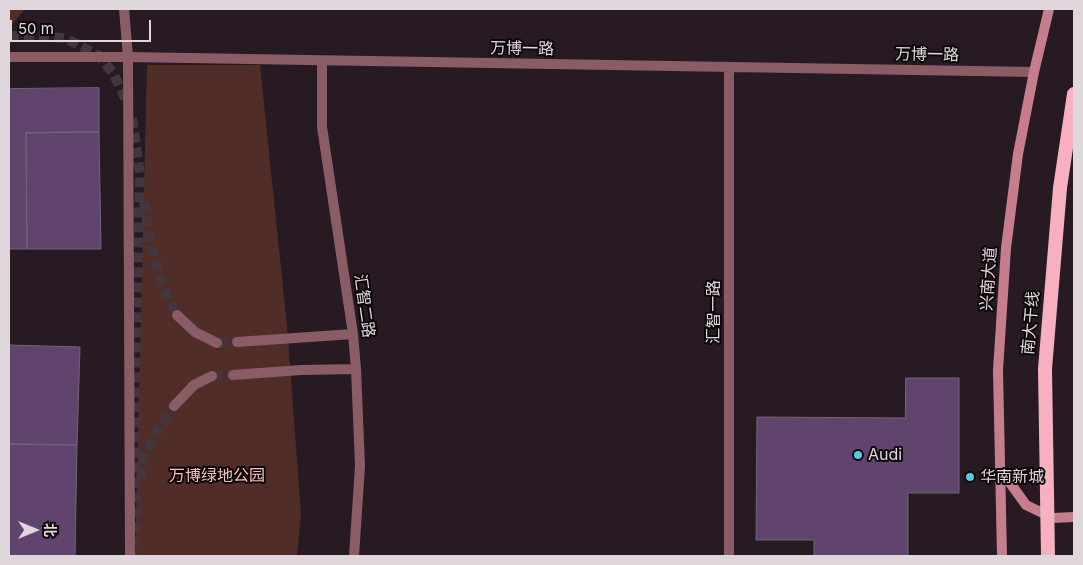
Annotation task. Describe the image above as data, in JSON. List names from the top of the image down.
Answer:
{
  "streets": {
    "highway": ["南大干线"],
    "main road": ["兴南大道"],
    "street": ["万博一路", "汇智二路", "汇智一路"]
  },
  "crossings": [
    ["万博一路", "兴南大道"],
    ["万博一路", "汇智二路"],
    ["万博一路", "汇智一路"]
  ],
  "parks": ["万博绿地公园"],
  "places": ["Audi", "华南新城"],
  "scale_bar": "50 m",
  "north": "right"
}
